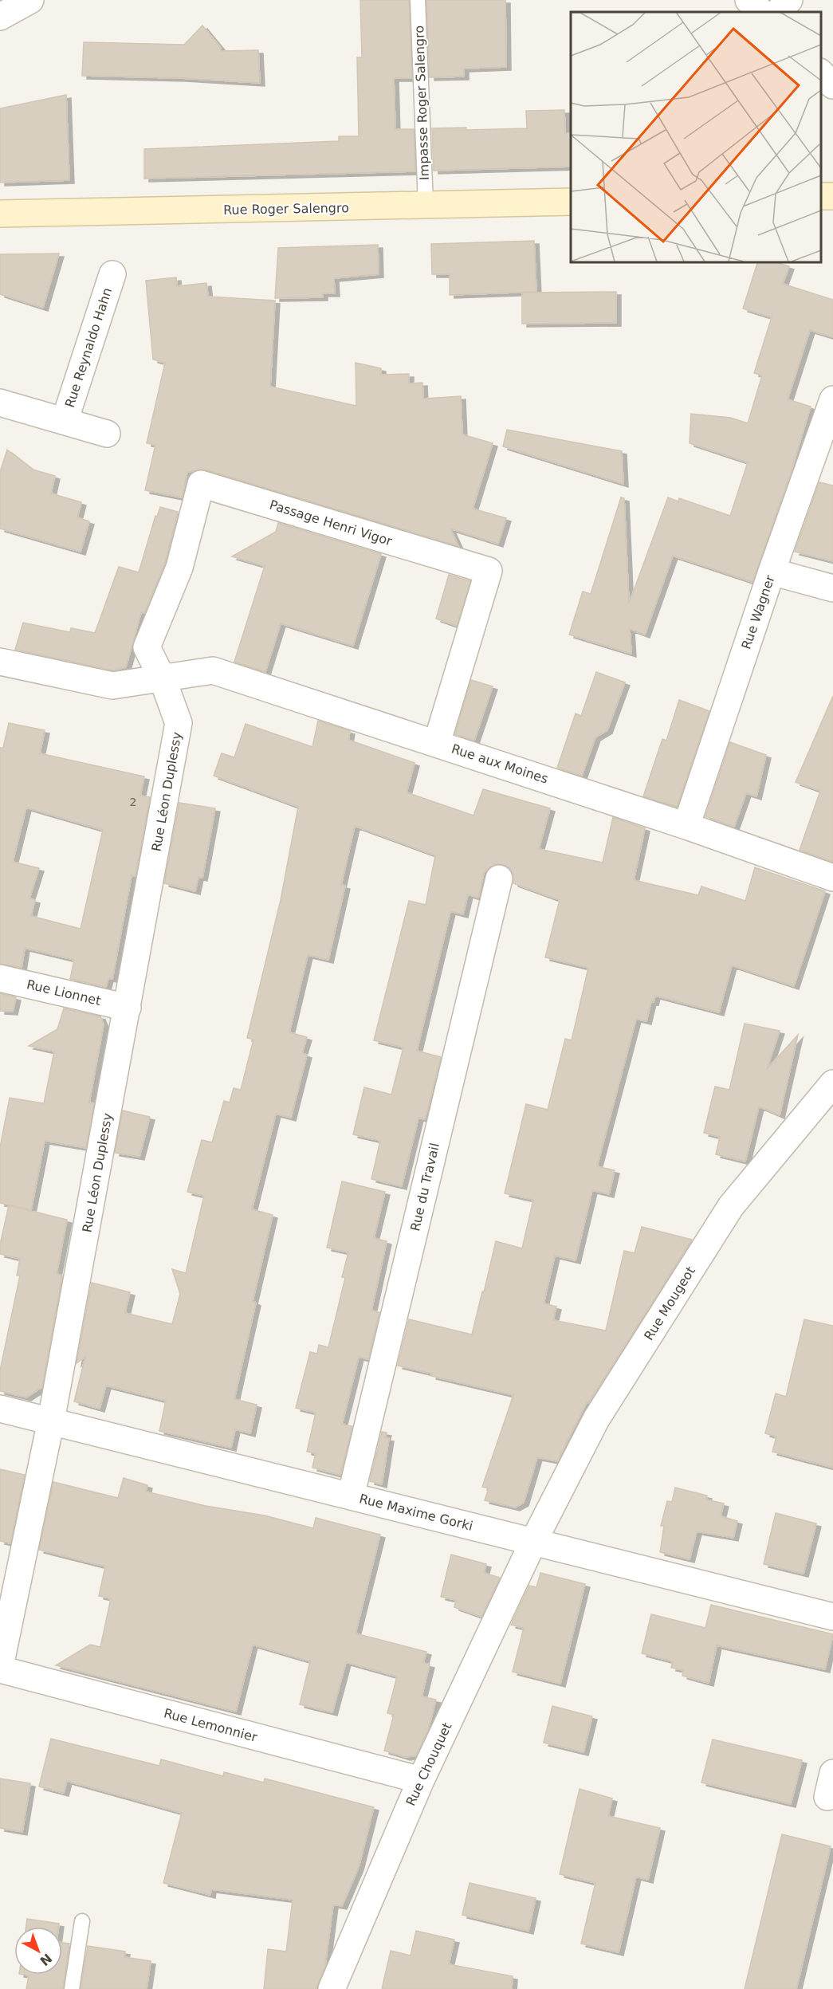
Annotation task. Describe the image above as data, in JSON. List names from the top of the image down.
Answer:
{
  "streets": {
    "street": [
      "Rue Roger Salengro",
      "Rue Reynaldo Hahn",
      "Passage Henri Vigor",
      "Rue Wagner",
      "Rue aux Moines",
      "Rue Léon Duplessy",
      "Rue Lionnet",
      "Rue du Travail",
      "Rue Mougeot",
      "Rue Maxime Gorki",
      "Rue Lemonnier",
      "Rue Chouquet"
    ],
    "lane": ["Impasse Roger Salengro"]
  },
  "crossings": [
    ["Impasse Roger Salengro", "Rue Roger Salengro"],
    ["Passage Henri Vigor", "Rue aux Moines"],
    ["Passage Henri Vigor", "Rue Léon Duplessy"],
    ["Rue Wagner", "Rue aux Moines"],
    ["Rue aux Moines", "Rue Léon Duplessy"],
    ["Rue Léon Duplessy", "Rue Lionnet"],
    ["Rue Léon Duplessy", "Rue Maxime Gorki"],
    ["Rue Léon Duplessy", "Rue Lemonnier"],
    ["Rue du Travail", "Rue Maxime Gorki"],
    ["Rue Mougeot", "Rue Maxime Gorki"],
    ["Rue Mougeot", "Rue Chouquet"],
    ["Rue Maxime Gorki", "Rue Chouquet"],
    ["Rue Lemonnier", "Rue Chouquet"]
  ],
  "house_numbers": ["2"],
  "north": "bottom right"
}
